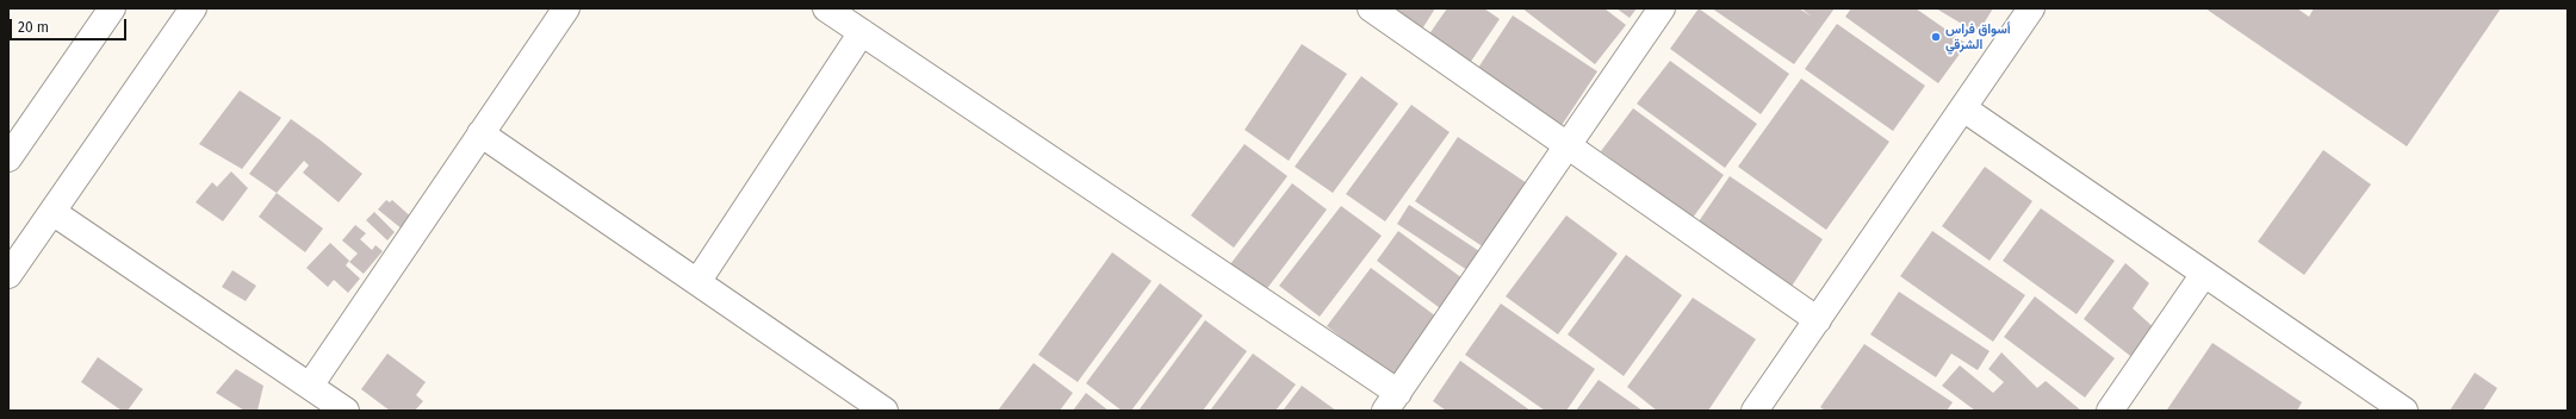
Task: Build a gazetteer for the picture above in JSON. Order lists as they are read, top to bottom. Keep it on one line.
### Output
{"places":["أسواق فراس الشرقي"],"scale_bar":"20 m"}
